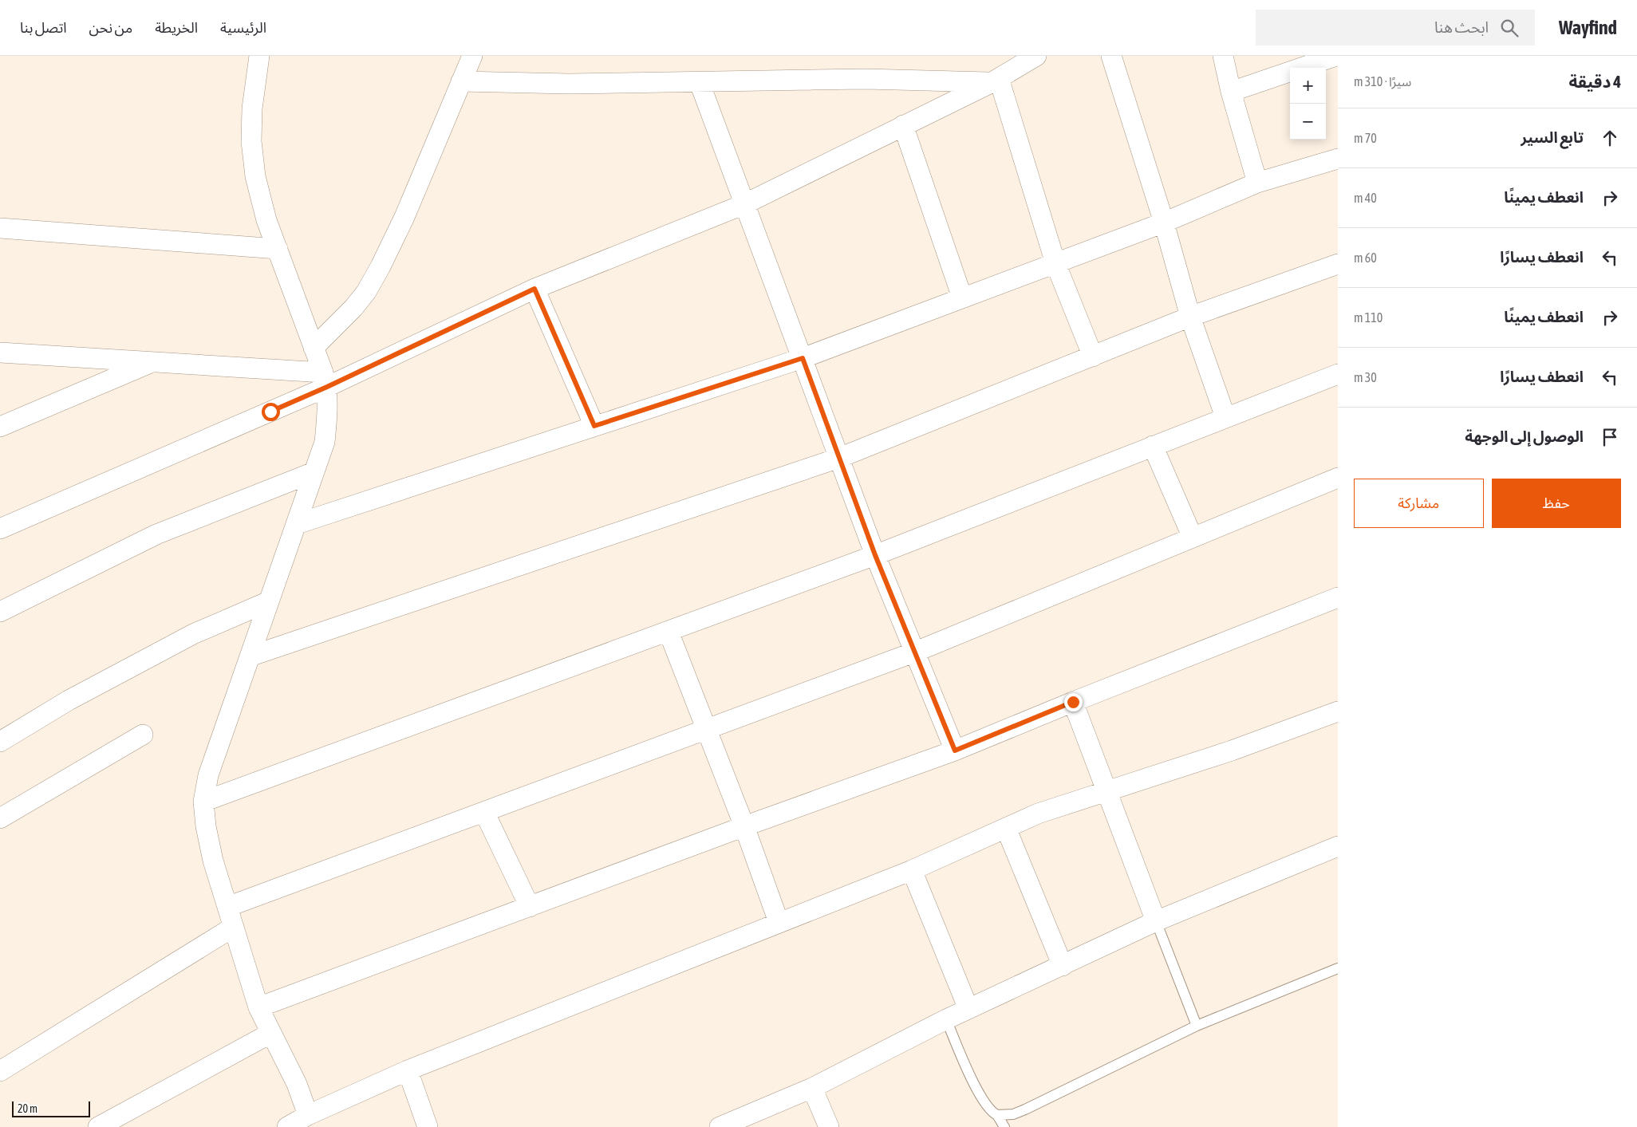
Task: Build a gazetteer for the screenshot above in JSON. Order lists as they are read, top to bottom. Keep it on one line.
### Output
{"scale_bar":"20 m","page":{"header":"Wayfind","search":"ابحث هنا","nav":["الرئيسية","الخريطة","من نحن","اتصل بنا"],"heading":["4 دقيقة","سيرًا · 310 m"],"map_buttons":["+","−"],"list":[["تابع السير","70 m"],["انعطف يمينًا","40 m"],["انعطف يسارًا","60 m"],["انعطف يمينًا","110 m"],["انعطف يسارًا","30 m"],"الوصول إلى الوجهة"],"buttons":["حفظ","مشاركة"],"scale":"20 m"}}
